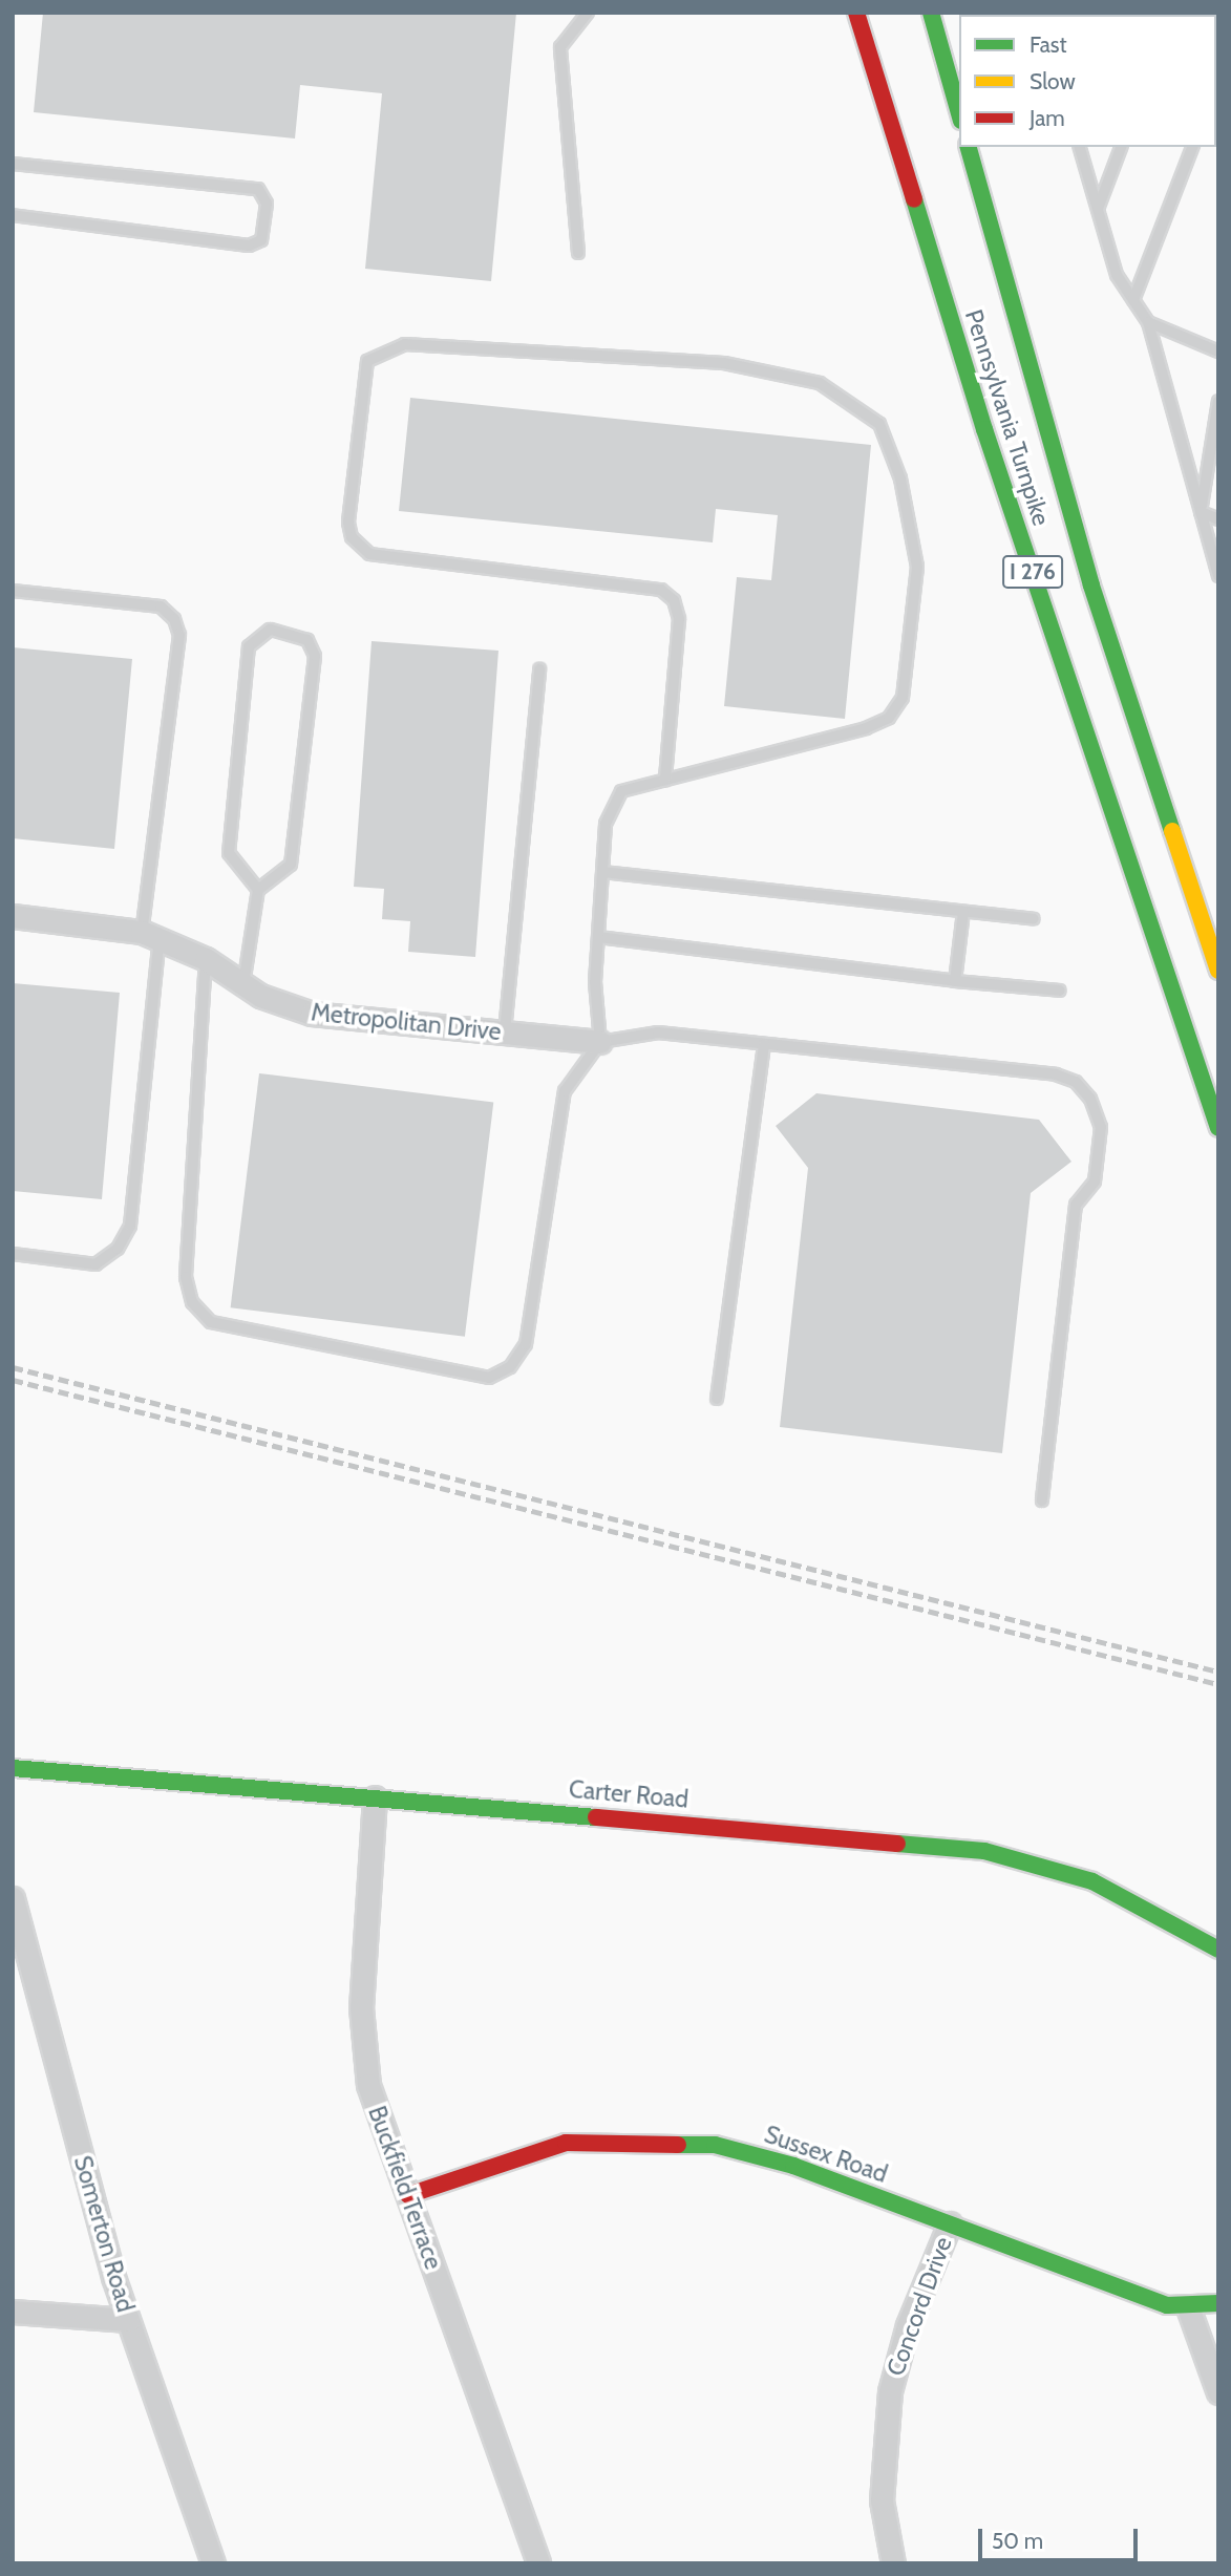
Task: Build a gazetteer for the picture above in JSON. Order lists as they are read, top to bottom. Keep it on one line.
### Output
{"streets":{"main road":["Pennsylvania Turnpike","I 276","Carter Road","Sussex Road"],"street":["Metropolitan Drive","Buckfield Terrace","Somerton Road","Concord Drive"]},"crossings":[["Carter Road","Buckfield Terrace"],["Sussex Road","Buckfield Terrace"],["Sussex Road","Concord Drive"]],"legend":["Fast","Slow","Jam"],"scale_bar":"50 m"}
